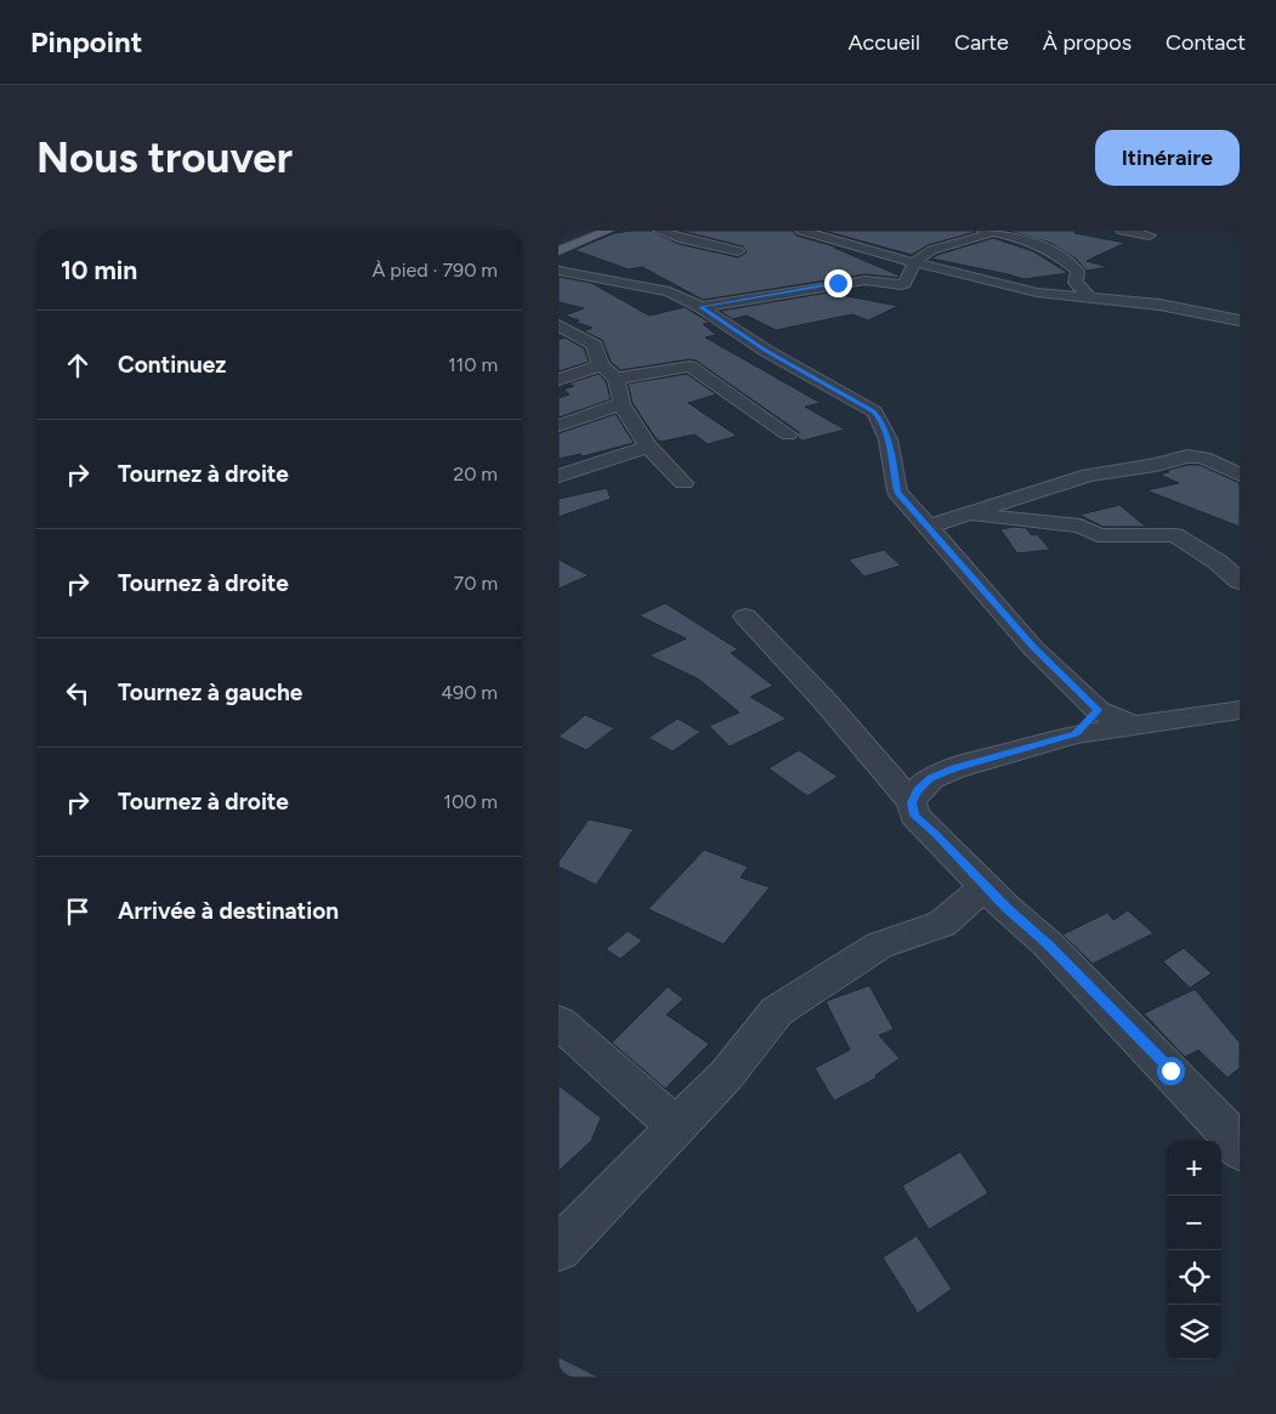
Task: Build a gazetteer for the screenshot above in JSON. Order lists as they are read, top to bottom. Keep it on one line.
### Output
{"page":{"header":"Pinpoint","nav":["Accueil","Carte","À propos","Contact"],"buttons":"Itinéraire","title":"Nous trouver","heading":["10 min","À pied · 790 m"],"list":[["Continuez","110 m"],["Tournez à droite","20 m"],["Tournez à droite","70 m"],["Tournez à gauche","490 m"],["Tournez à droite","100 m"],"Arrivée à destination"],"map_buttons":["+","−"]}}
